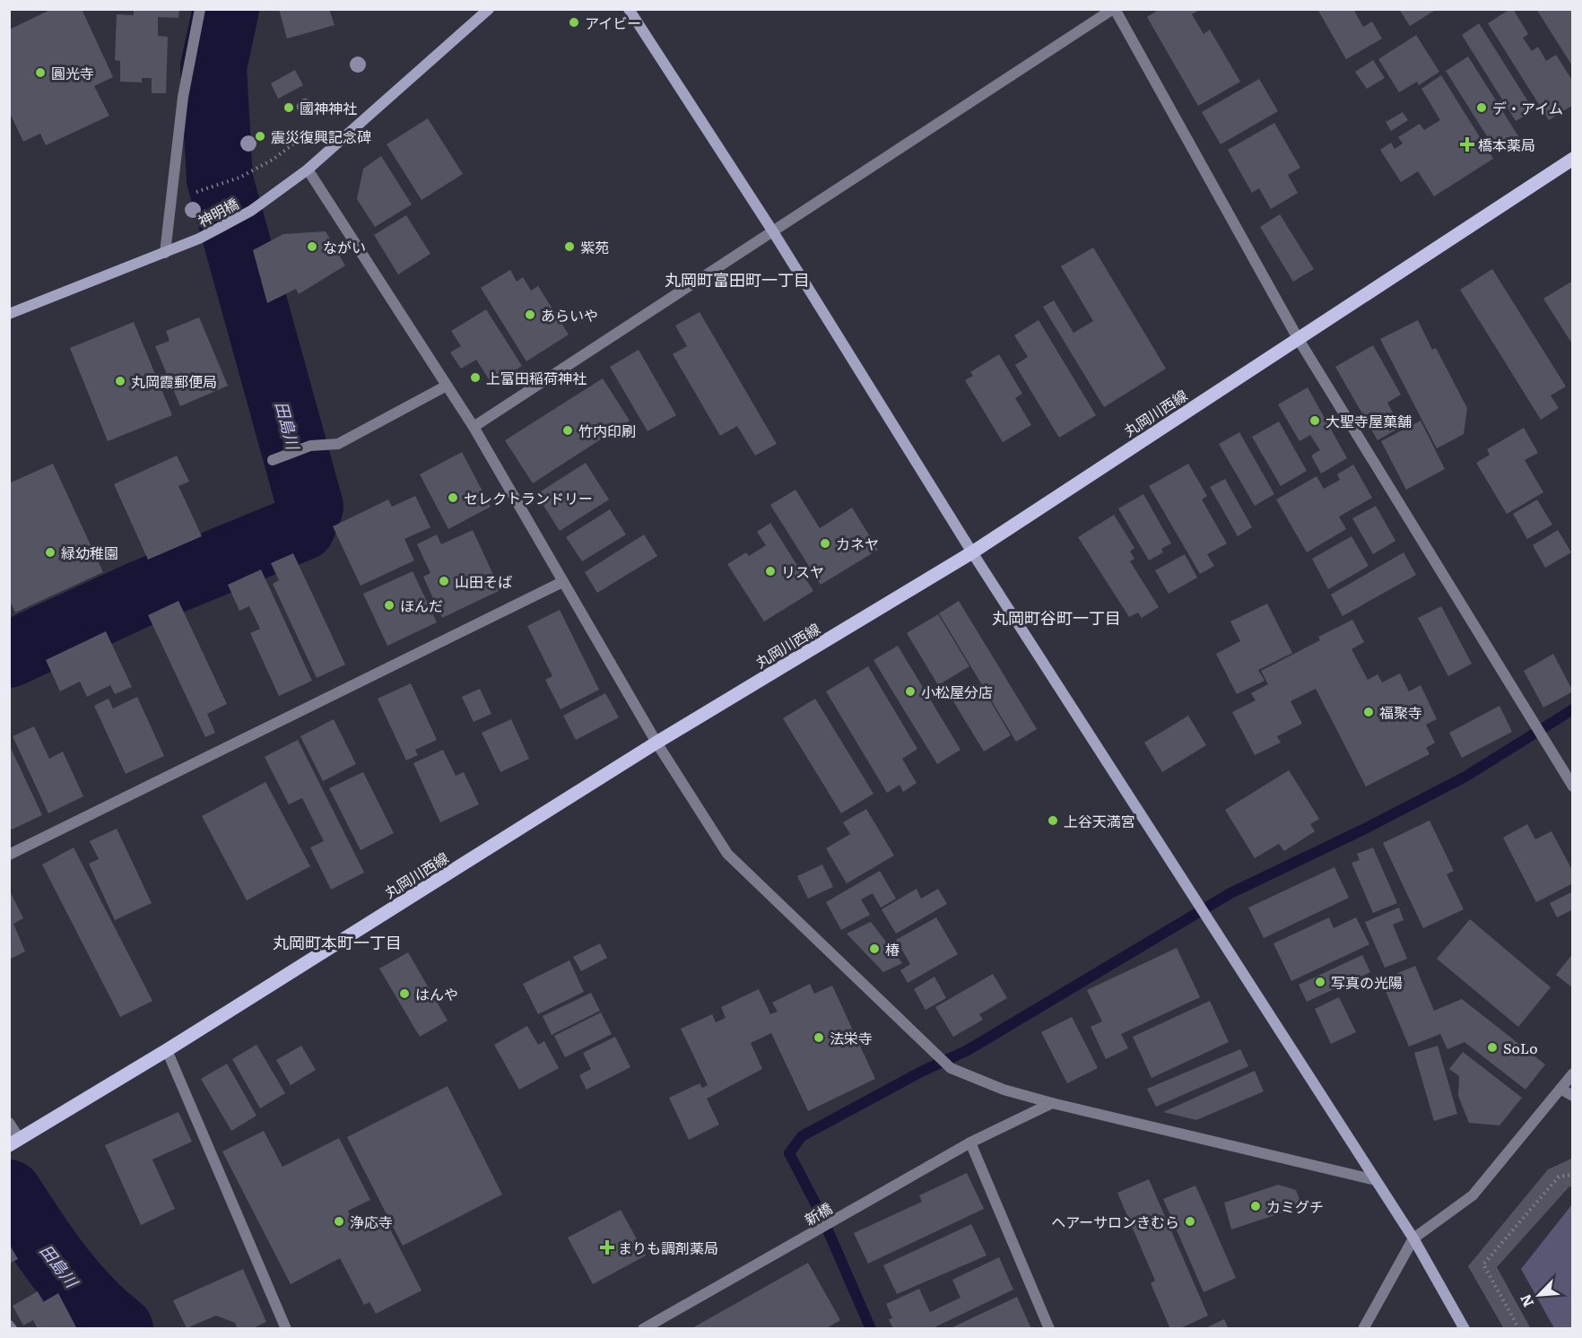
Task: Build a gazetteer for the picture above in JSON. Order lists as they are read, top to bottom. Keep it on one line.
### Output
{"streets":{"main road":["丸岡川西線"],"street":["神明橋","新橋"]},"districts":["丸岡町富田町一丁目","丸岡町谷町一丁目","丸岡町本町一丁目"],"water":["田島川"],"places":{"other":["アイビー","圓光寺","國神神社","デ・アイム","震災復興記念碑","ながい","紫苑","あらいや","上富田稲荷神社","丸岡霞郵便局","大聖寺屋菓舗","竹内印刷","セレクトランドリー","カネヤ","緑幼稚園","リスヤ","山田そば","ほんだ","小松屋分店","福聚寺","上谷天満宮","椿","写真の光陽","はんや","法栄寺","SoLo","カミグチ","浄応寺","ヘアーサロンきむら"],"health":["橋本薬局","まりも調剤薬局"]},"north":"bottom left"}
